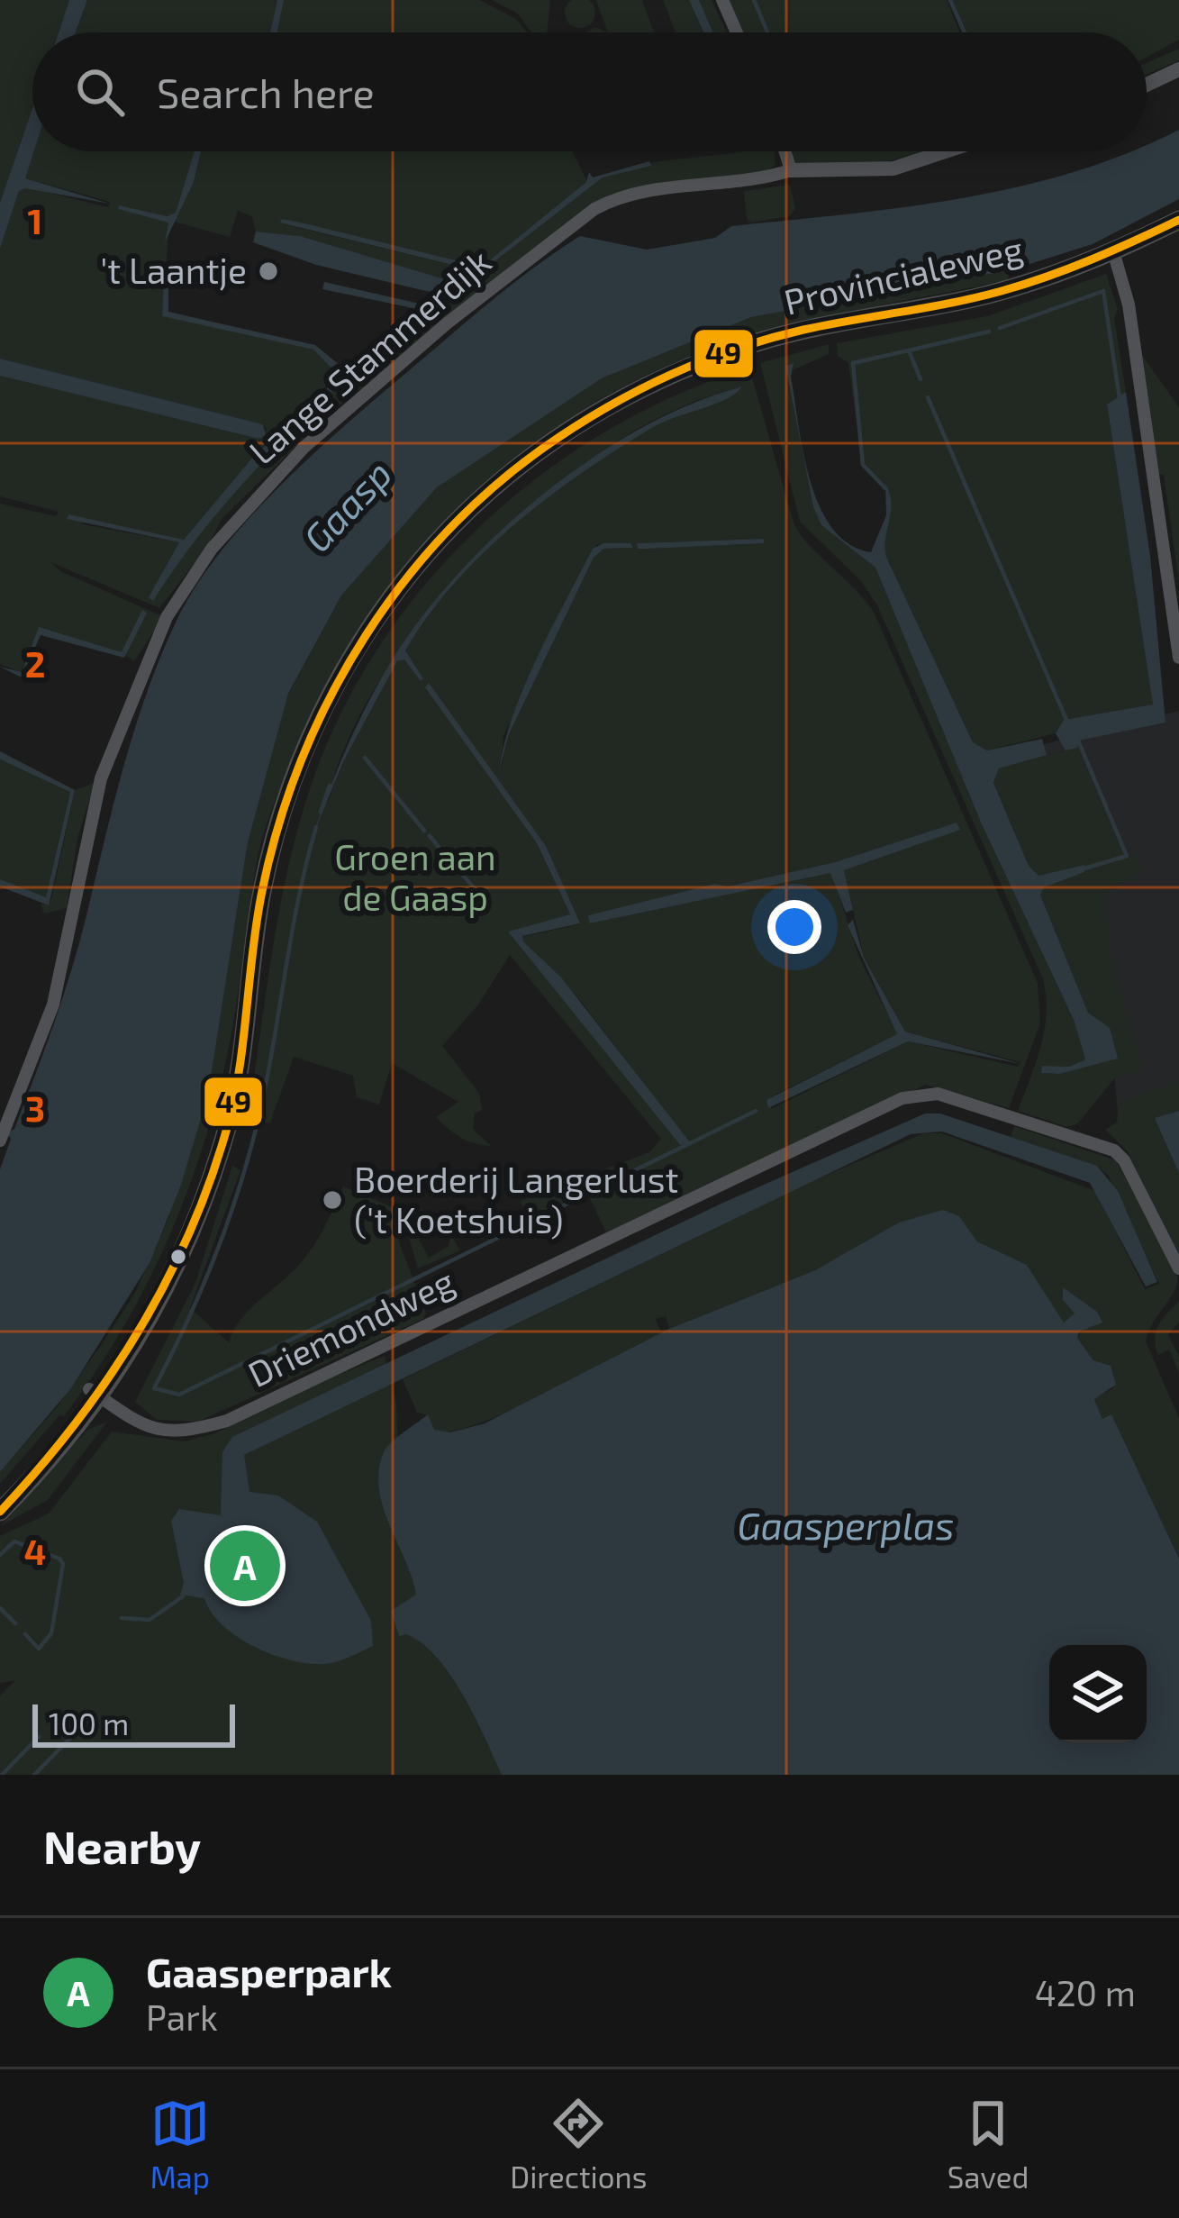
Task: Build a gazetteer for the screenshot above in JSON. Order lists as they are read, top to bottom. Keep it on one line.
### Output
{"streets":{"main road":["Provincialeweg"],"street":["Lange Stammerdijk","Driemondweg"]},"crossings":[["Provincialeweg","Driemondweg"]],"water":["Gaasp","Gaasperplas"],"parks":["Groen aan de Gaasp"],"places":["'t Laantje","Boerderij Langerlust ('t Koetshuis)"],"lines":["transit line 49"],"scale_bar":"100 m","page":{"search":"Search here","pins":"A","scale":"100 m","heading":"Nearby","list":[{"mark":"A","name":"Gaasperpark","note":"Park","value":"420 m"}],"nav":["Map","Directions","Saved"]},"grid":{"rows":["1","2","3","4"]}}
